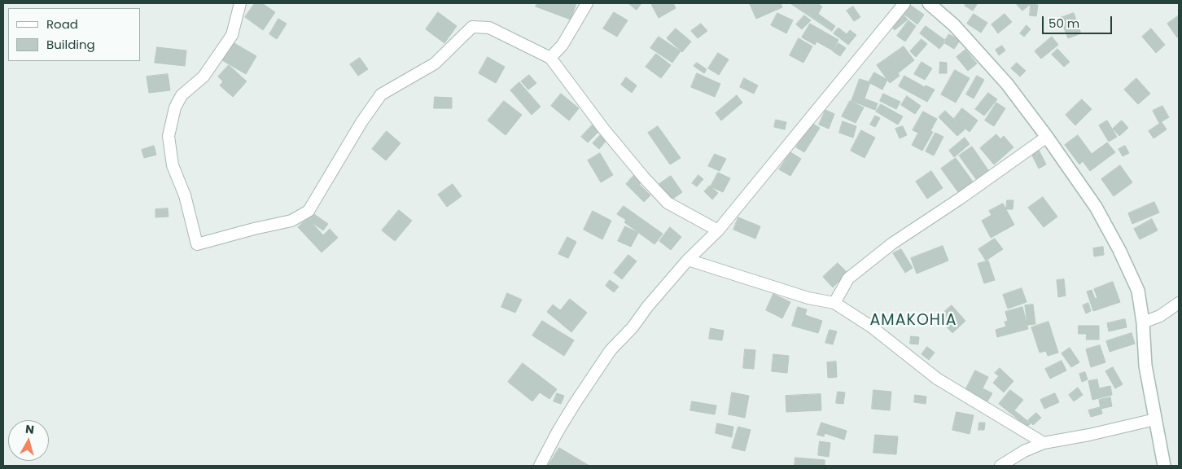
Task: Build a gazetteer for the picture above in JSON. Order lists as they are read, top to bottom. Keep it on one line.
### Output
{"districts":["AMAKOHIA"],"legend":["Road","Building"],"scale_bar":"50 m","north":"top"}
